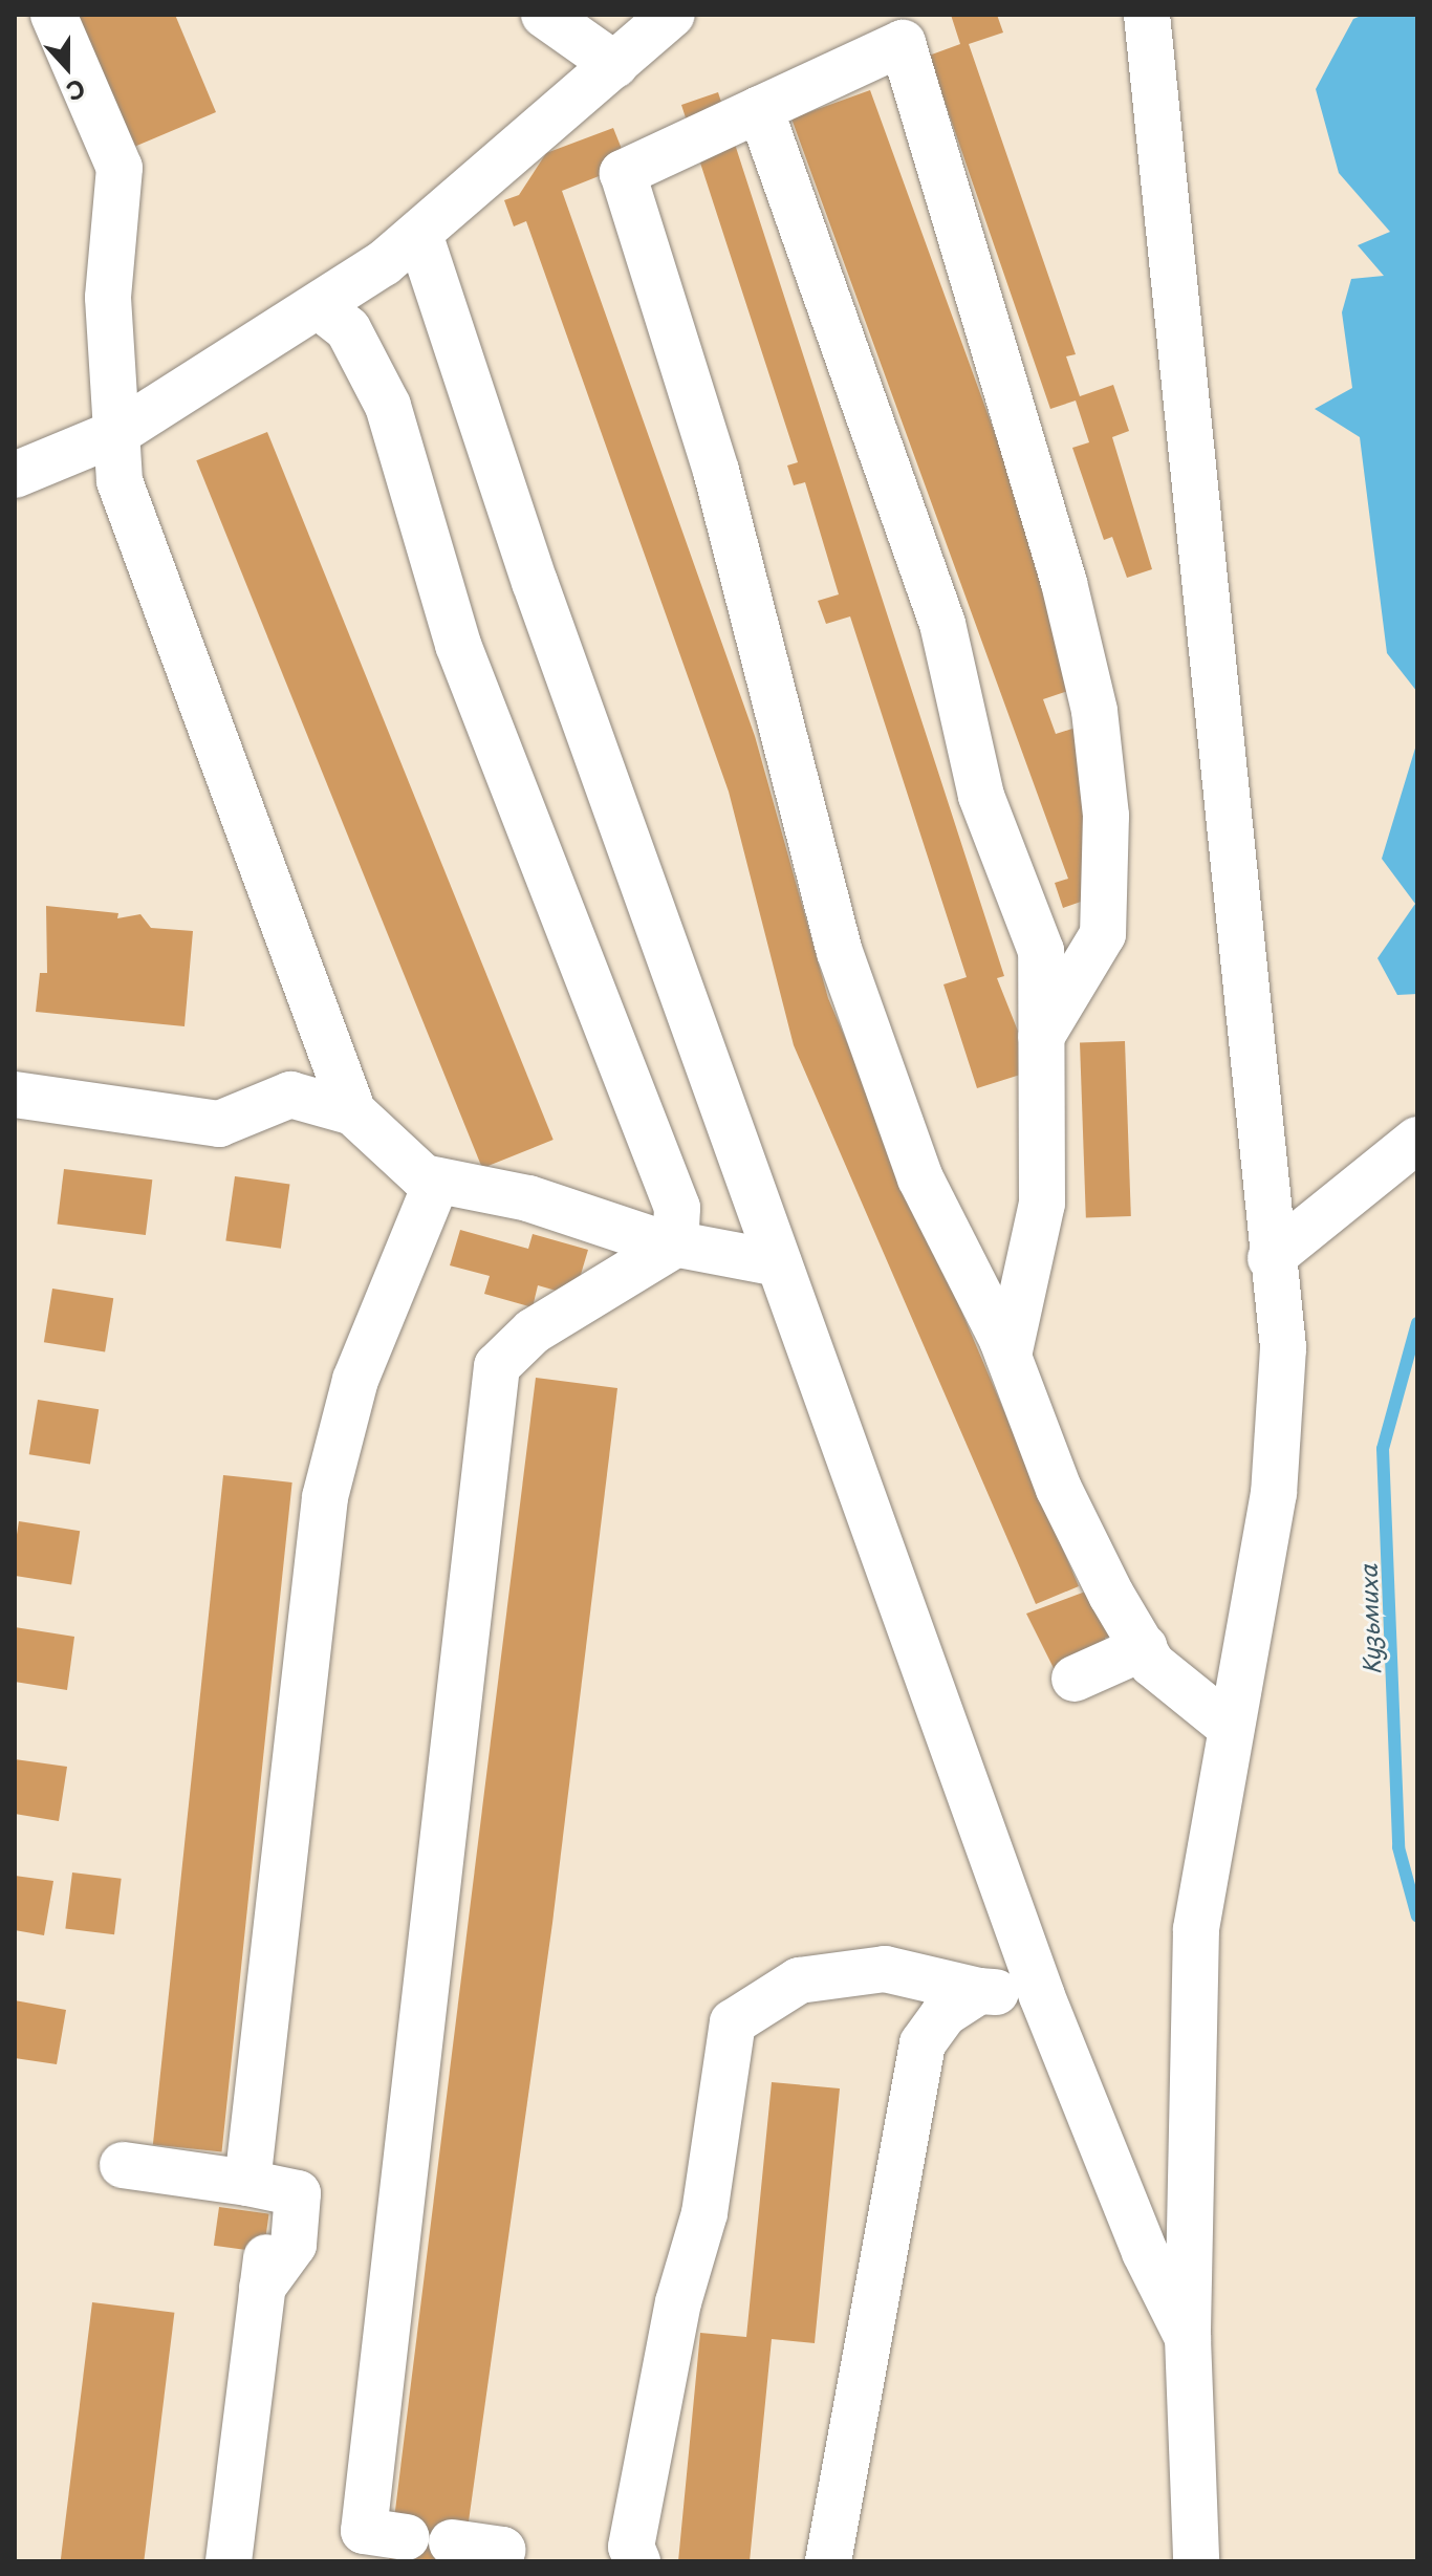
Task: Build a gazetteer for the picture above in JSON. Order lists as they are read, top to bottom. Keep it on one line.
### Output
{"water":["Кузьмиха"],"north":"bottom"}
